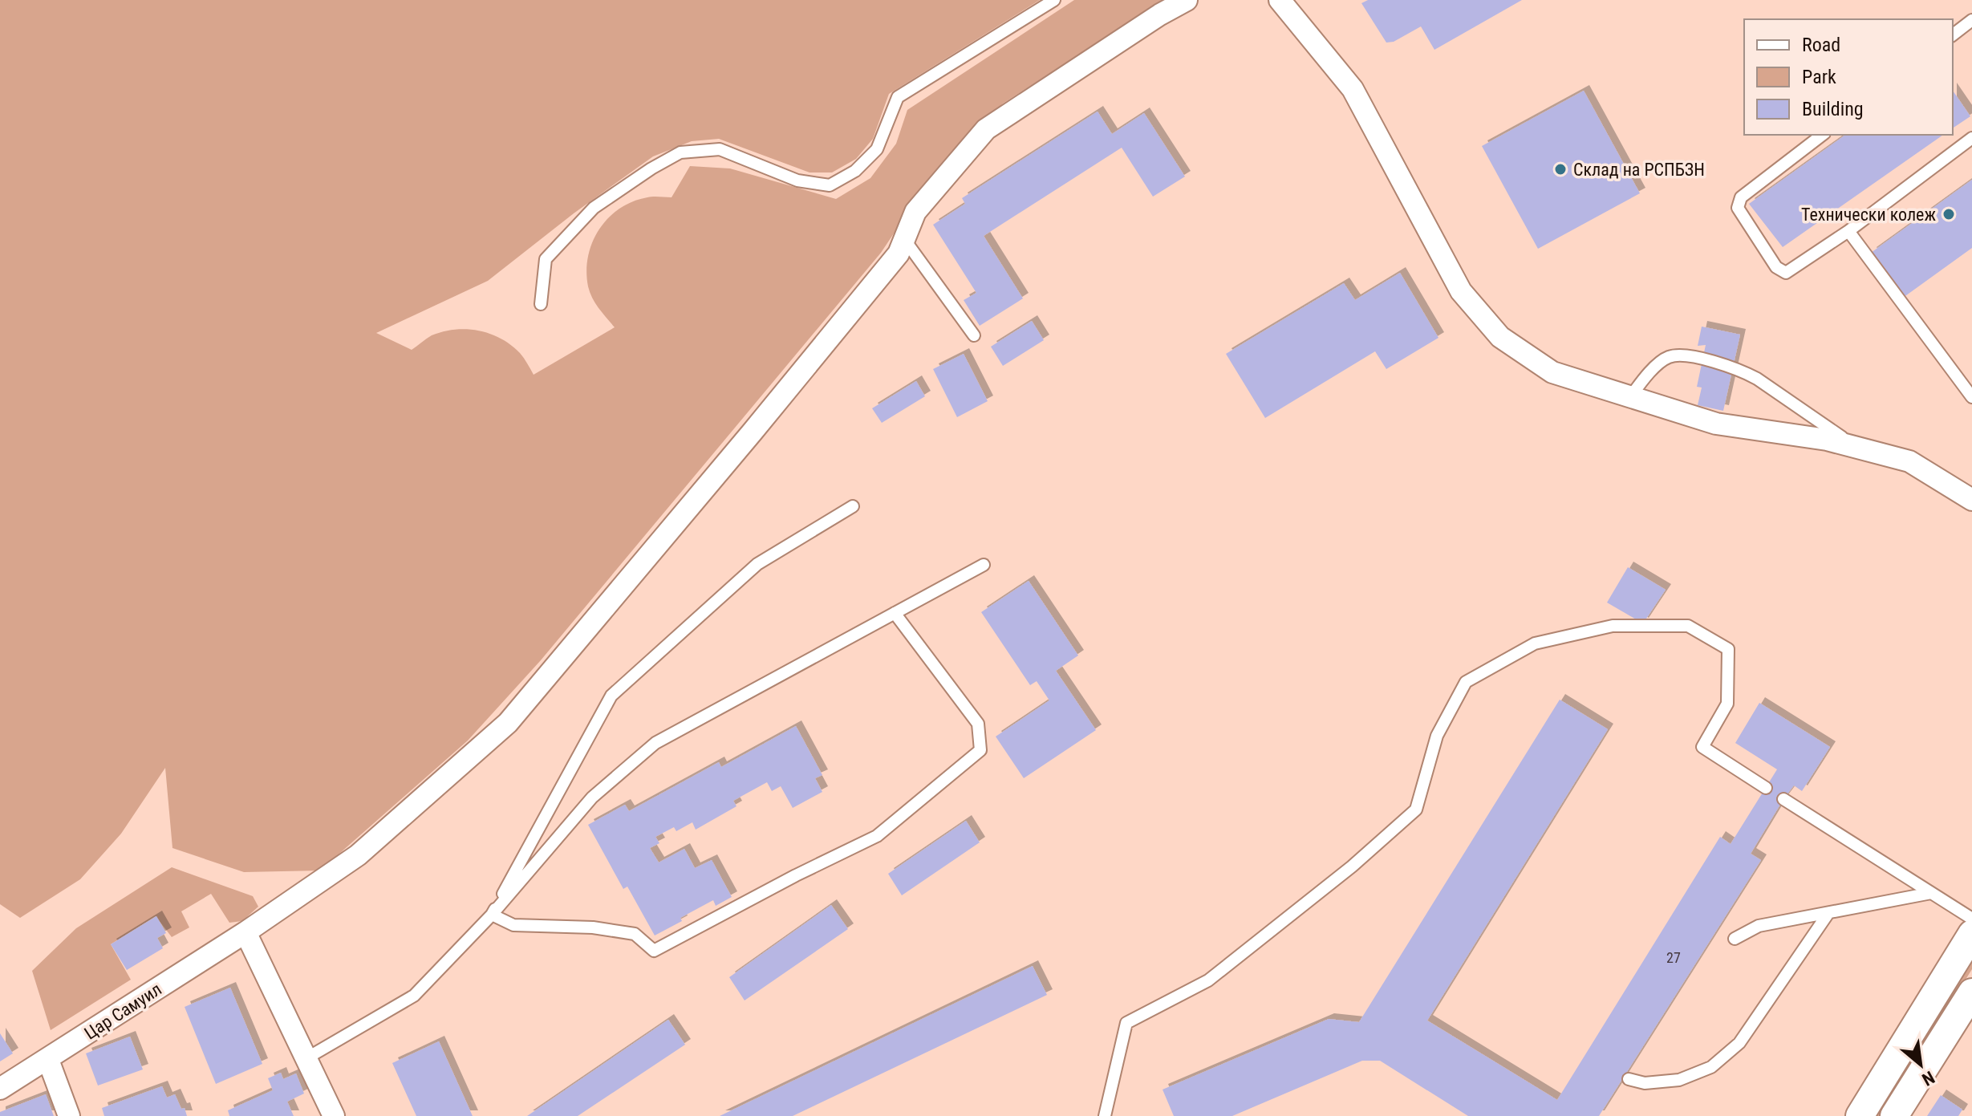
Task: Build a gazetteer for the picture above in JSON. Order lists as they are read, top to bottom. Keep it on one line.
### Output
{"streets":{"street":["Цар Самуил"]},"places":["Склад на РСПБЗН","Технически колеж"],"house_numbers":["27"],"legend":["Road","Park","Building"],"north":"bottom right"}
